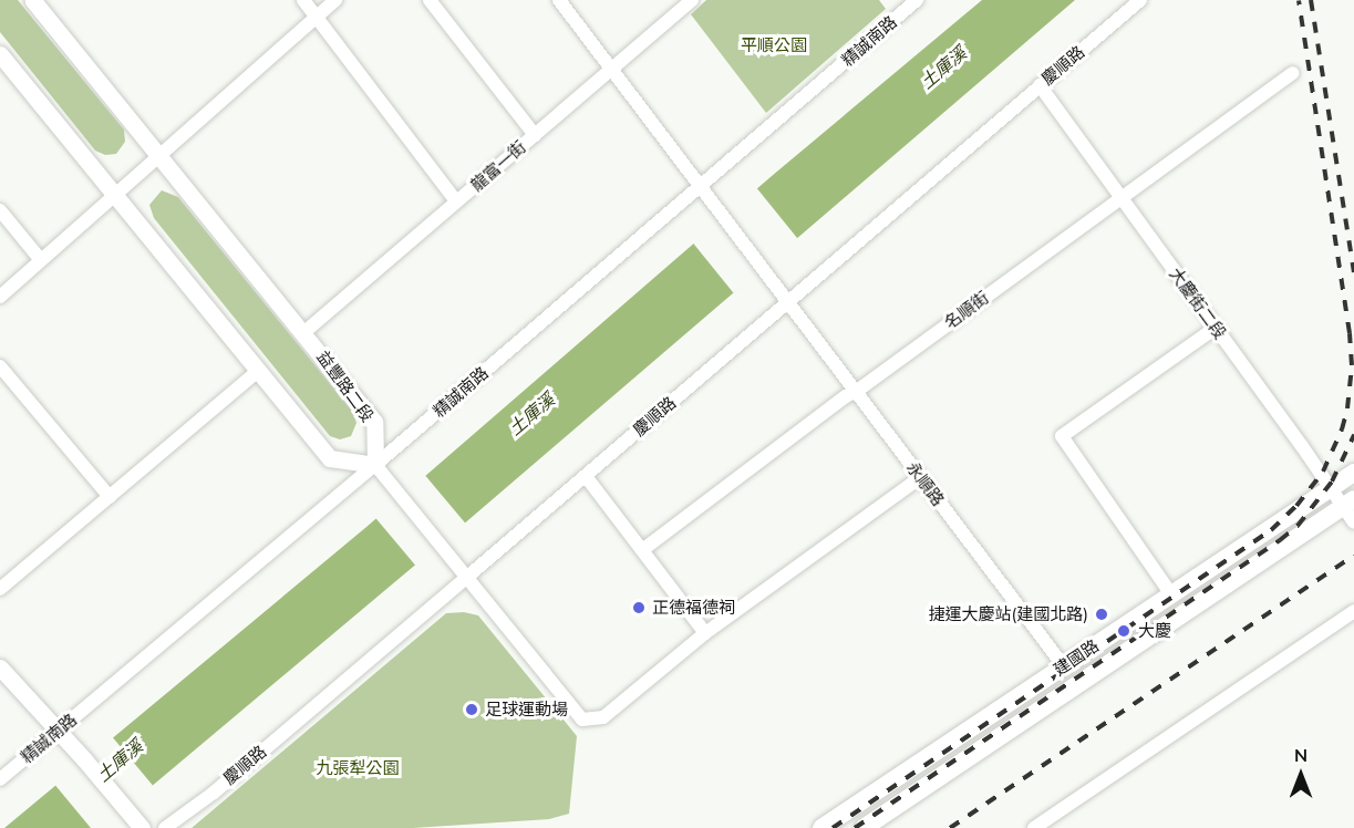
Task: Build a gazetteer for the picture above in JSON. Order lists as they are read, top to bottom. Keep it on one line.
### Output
{"streets":{"main road":["建國路"],"street":["精誠南路","慶順路","龍富一街","大慶街二段","名順街","益豐路二段","永順路"]},"crossings":[["精誠南路","益豐路二段"],["精誠南路","永順路"],["慶順路","大慶街二段"],["慶順路","永順路"],["龍富一街","益豐路二段"],["大慶街二段","名順街"],["大慶街二段","建國路"],["名順街","永順路"],["永順路","建國路"]],"water":["土庫溪"],"parks":["平順公園","九張犁公園"],"places":["正德福德祠","捷運大慶站(建國北路)","大慶","足球運動場"],"north":"top"}
